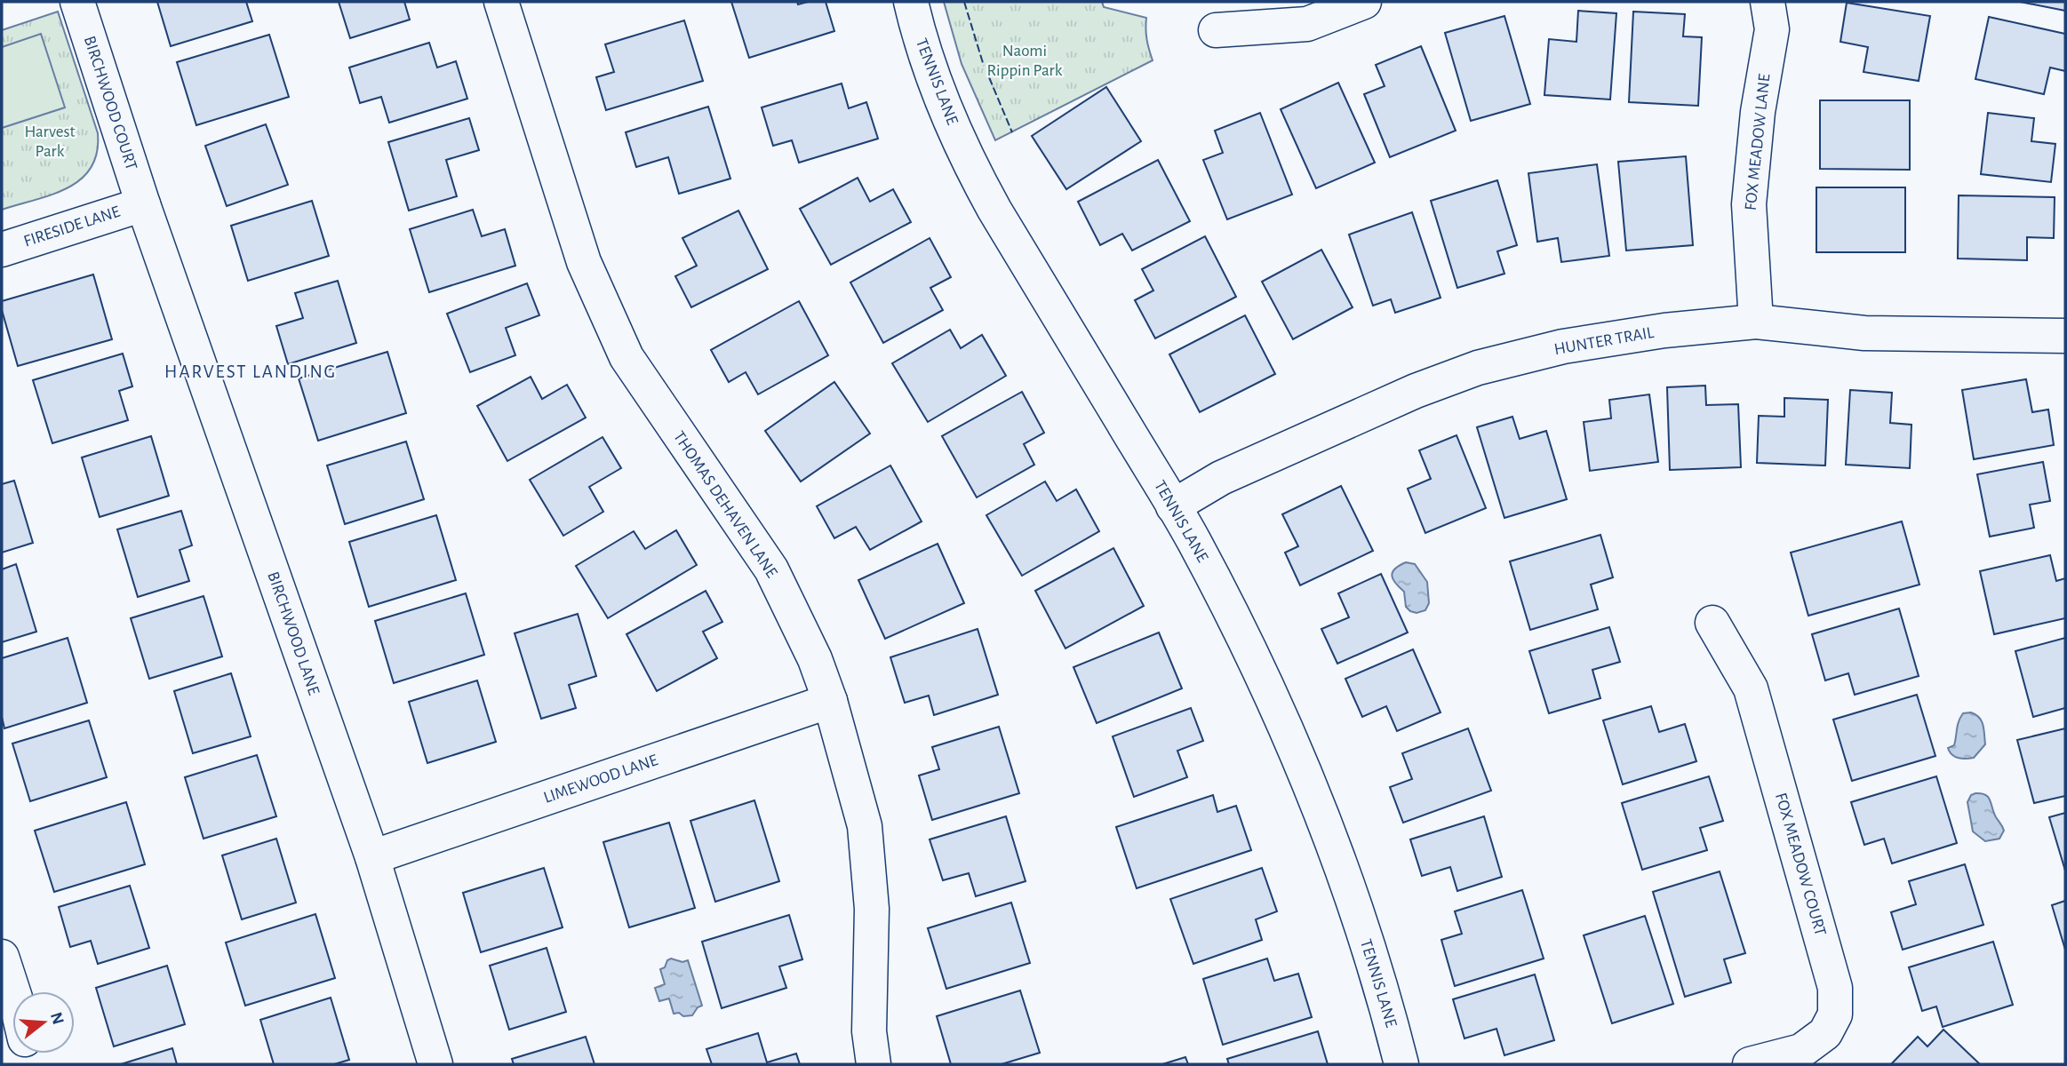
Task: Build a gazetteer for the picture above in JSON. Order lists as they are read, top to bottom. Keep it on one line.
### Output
{"streets":{"street":["TENNIS LANE","BIRCHWOOD COURT","FOX MEADOW LANE","FIRESIDE LANE","HUNTER TRAIL","THOMAS DEHAVEN LANE","BIRCHWOOD LANE","LIMEWOOD LANE","FOX MEADOW COURT"]},"crossings":[["TENNIS LANE","HUNTER TRAIL"],["BIRCHWOOD COURT","FIRESIDE LANE"],["BIRCHWOOD COURT","BIRCHWOOD LANE"],["FOX MEADOW LANE","HUNTER TRAIL"],["FIRESIDE LANE","BIRCHWOOD LANE"],["THOMAS DEHAVEN LANE","LIMEWOOD LANE"],["BIRCHWOOD LANE","LIMEWOOD LANE"]],"districts":["HARVEST LANDING"],"parks":["Naomi Rippin Park","Harvest Park"],"north":"right"}
